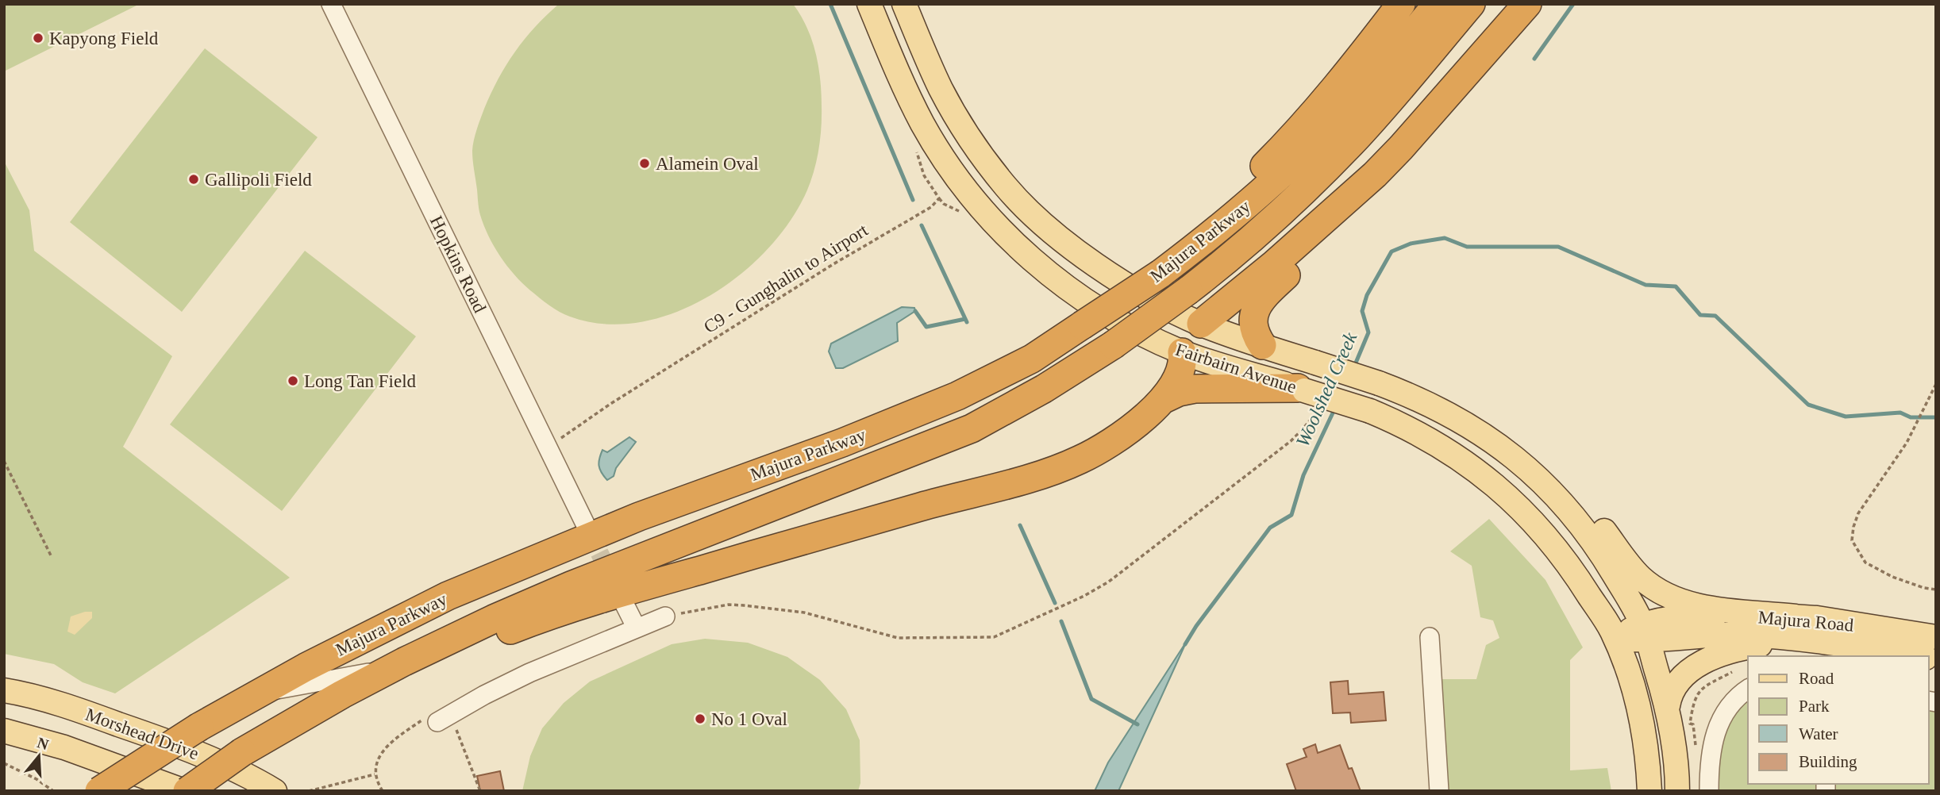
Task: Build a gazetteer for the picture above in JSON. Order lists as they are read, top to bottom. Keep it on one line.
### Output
{"streets":{"highway":["Majura Parkway"],"main road":["Fairbairn Avenue","Majura Road","Morshead Drive"],"street":["Hopkins Road"],"path":["C9 - Gunghalin to Airport"]},"crossings":[["Hopkins Road","C9 - Gunghalin to Airport"],["Fairbairn Avenue","Majura Road"]],"water":["Woolshed Creek"],"places":["Kapyong Field","Alamein Oval","Gallipoli Field","Long Tan Field","No 1 Oval"],"legend":["Road","Park","Water","Building"],"north":"top"}
